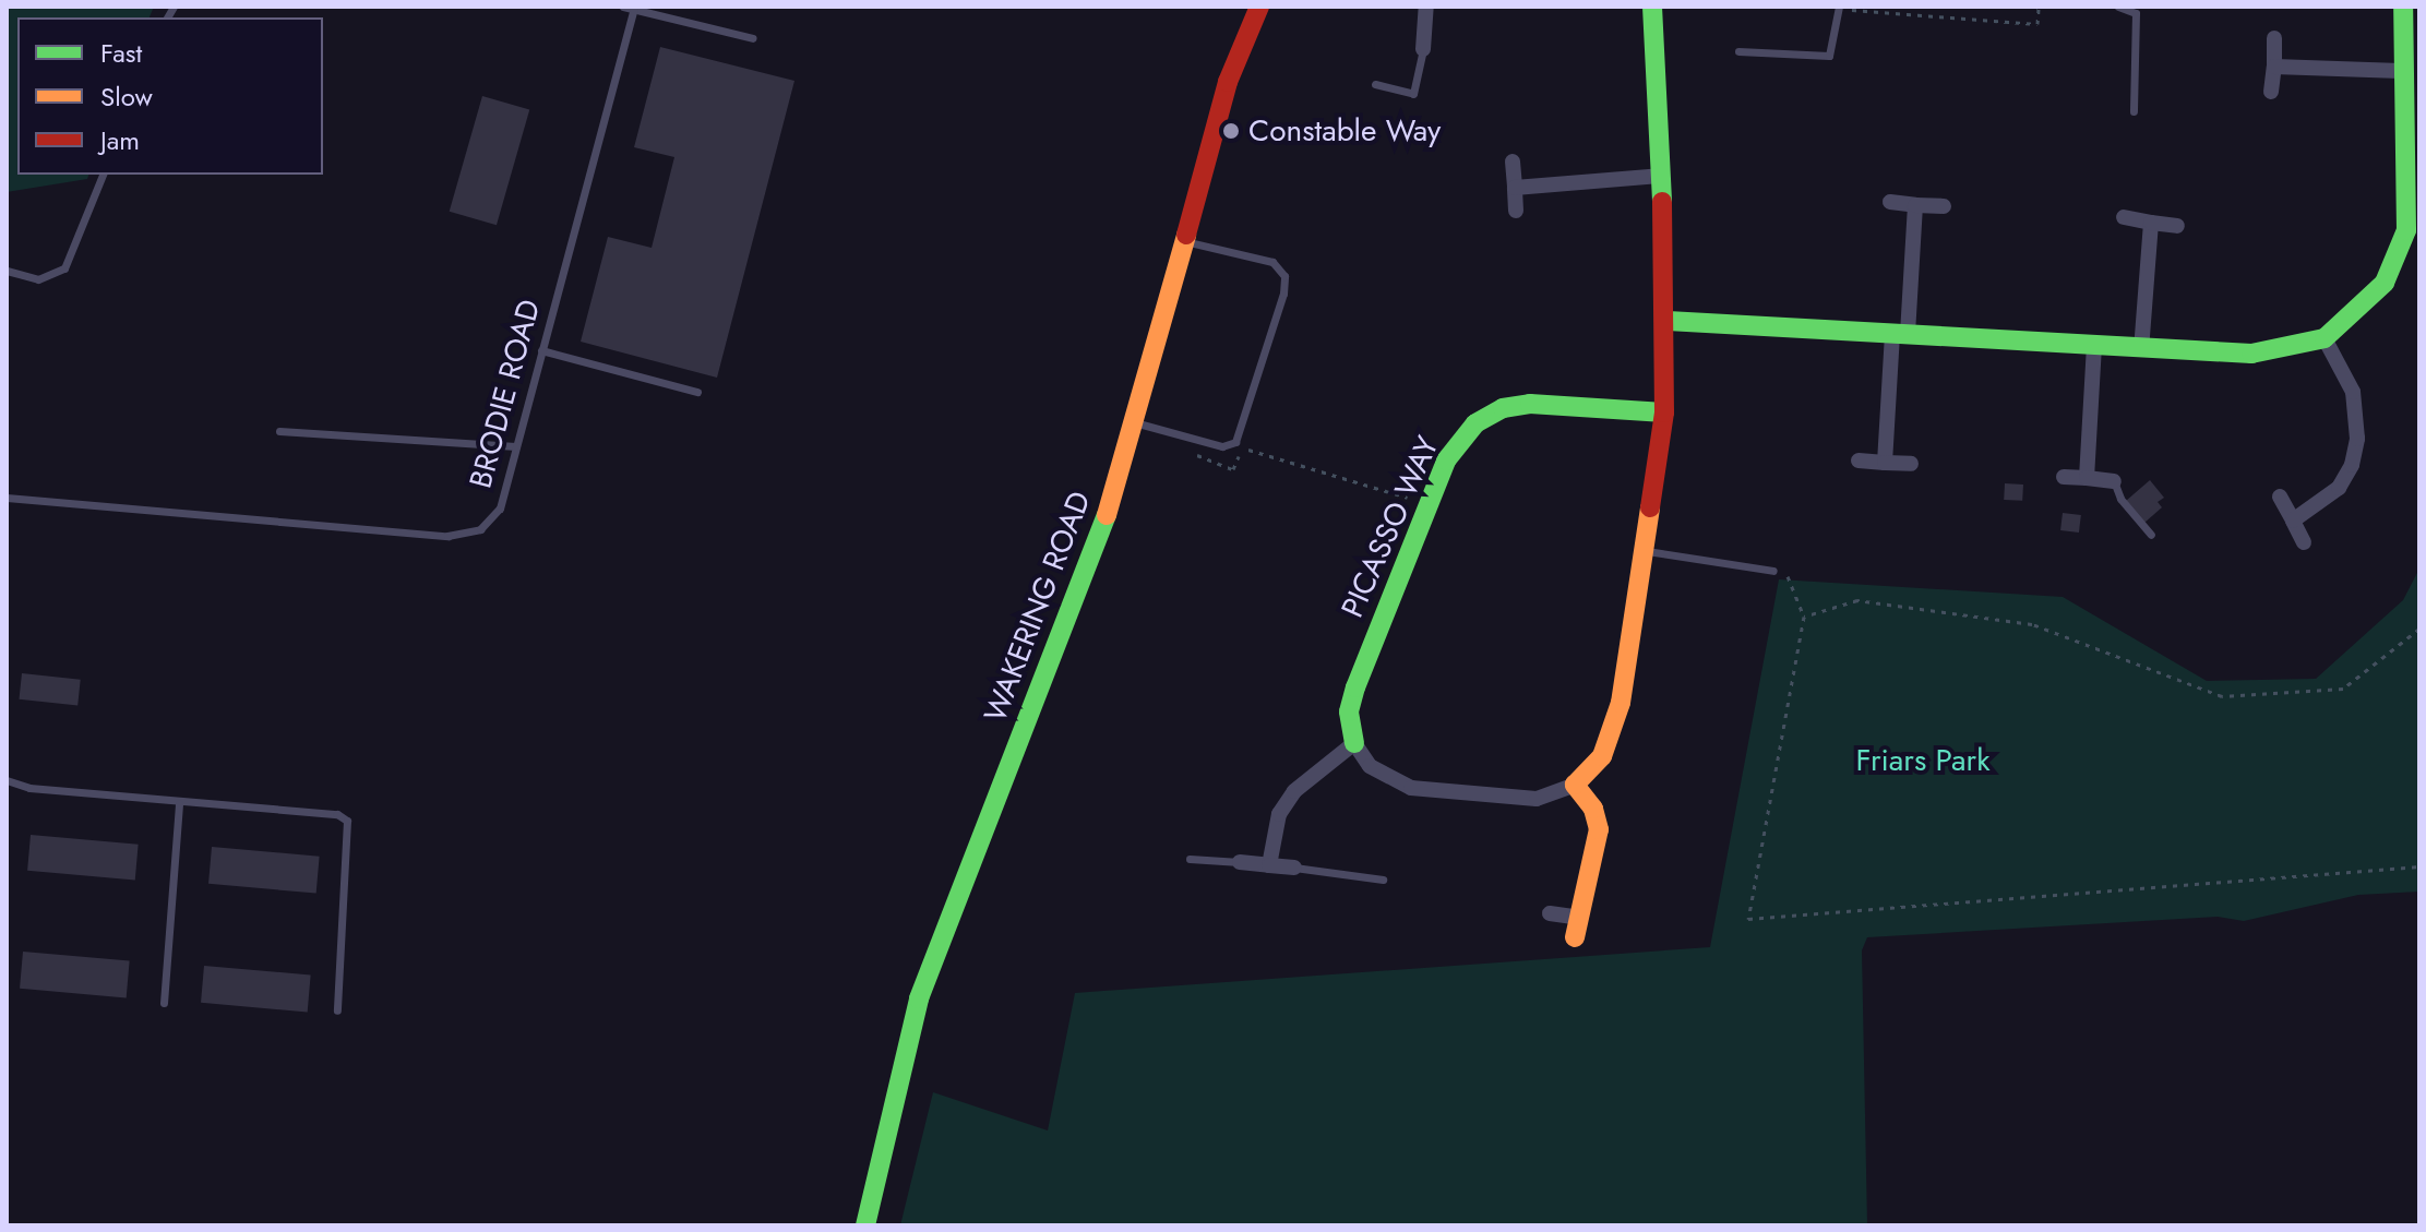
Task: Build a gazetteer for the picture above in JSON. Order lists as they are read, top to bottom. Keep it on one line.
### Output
{"streets":{"street":["PICASSO WAY","WAKERING ROAD"],"lane":["BRODIE ROAD"]},"parks":["Friars Park"],"places":["Constable Way"],"legend":["Fast","Slow","Jam"]}
